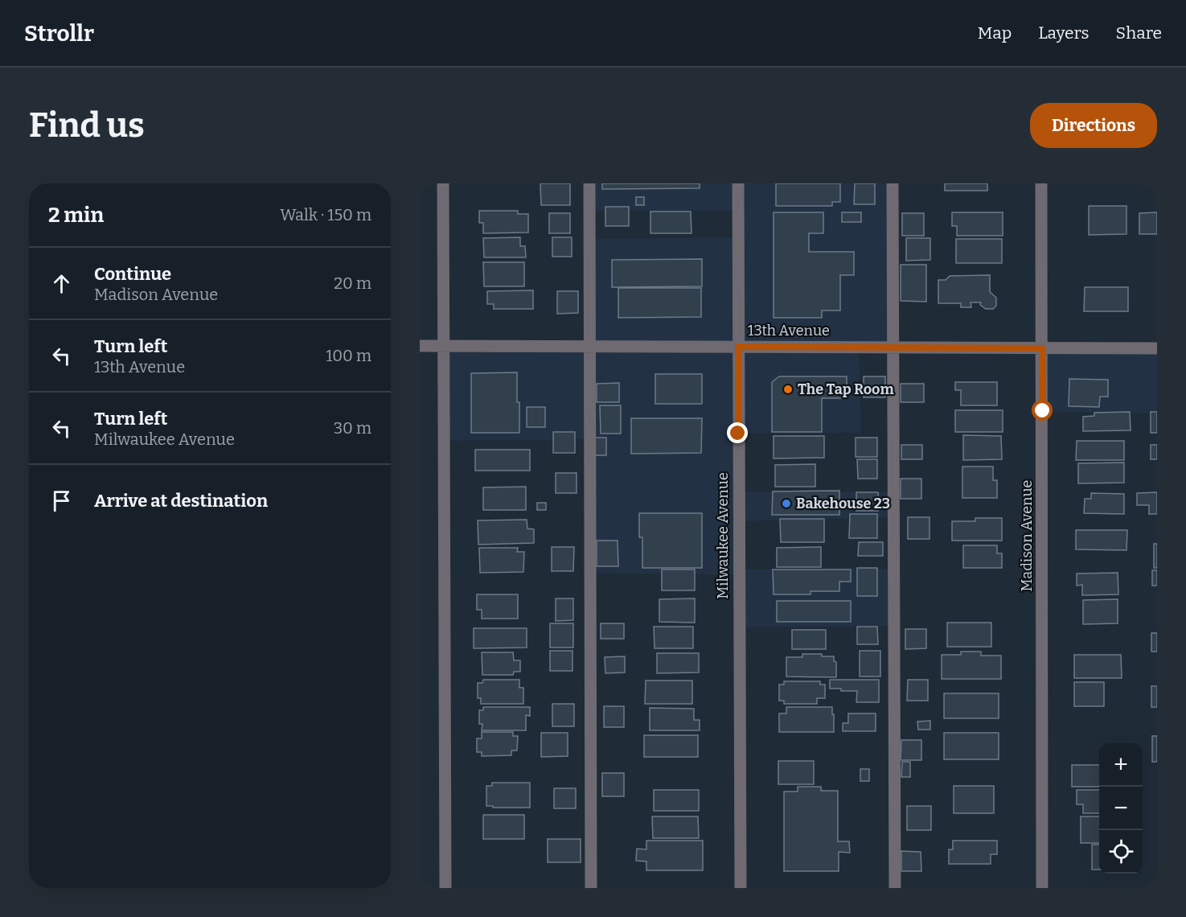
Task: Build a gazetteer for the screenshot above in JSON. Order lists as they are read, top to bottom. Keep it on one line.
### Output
{"streets":{"street":["13th Avenue","Milwaukee Avenue","Madison Avenue"]},"crossings":[["13th Avenue","Milwaukee Avenue"],["13th Avenue","Madison Avenue"]],"places":["The Tap Room","Bakehouse 23"],"page":{"header":"Strollr","nav":["Map","Layers","Share"],"buttons":"Directions","title":"Find us","heading":["2 min","Walk · 150 m"],"list":[["Continue","Madison Avenue","20 m"],["Turn left","13th Avenue","100 m"],["Turn left","Milwaukee Avenue","30 m"],"Arrive at destination"],"map_buttons":["+","−"]}}
